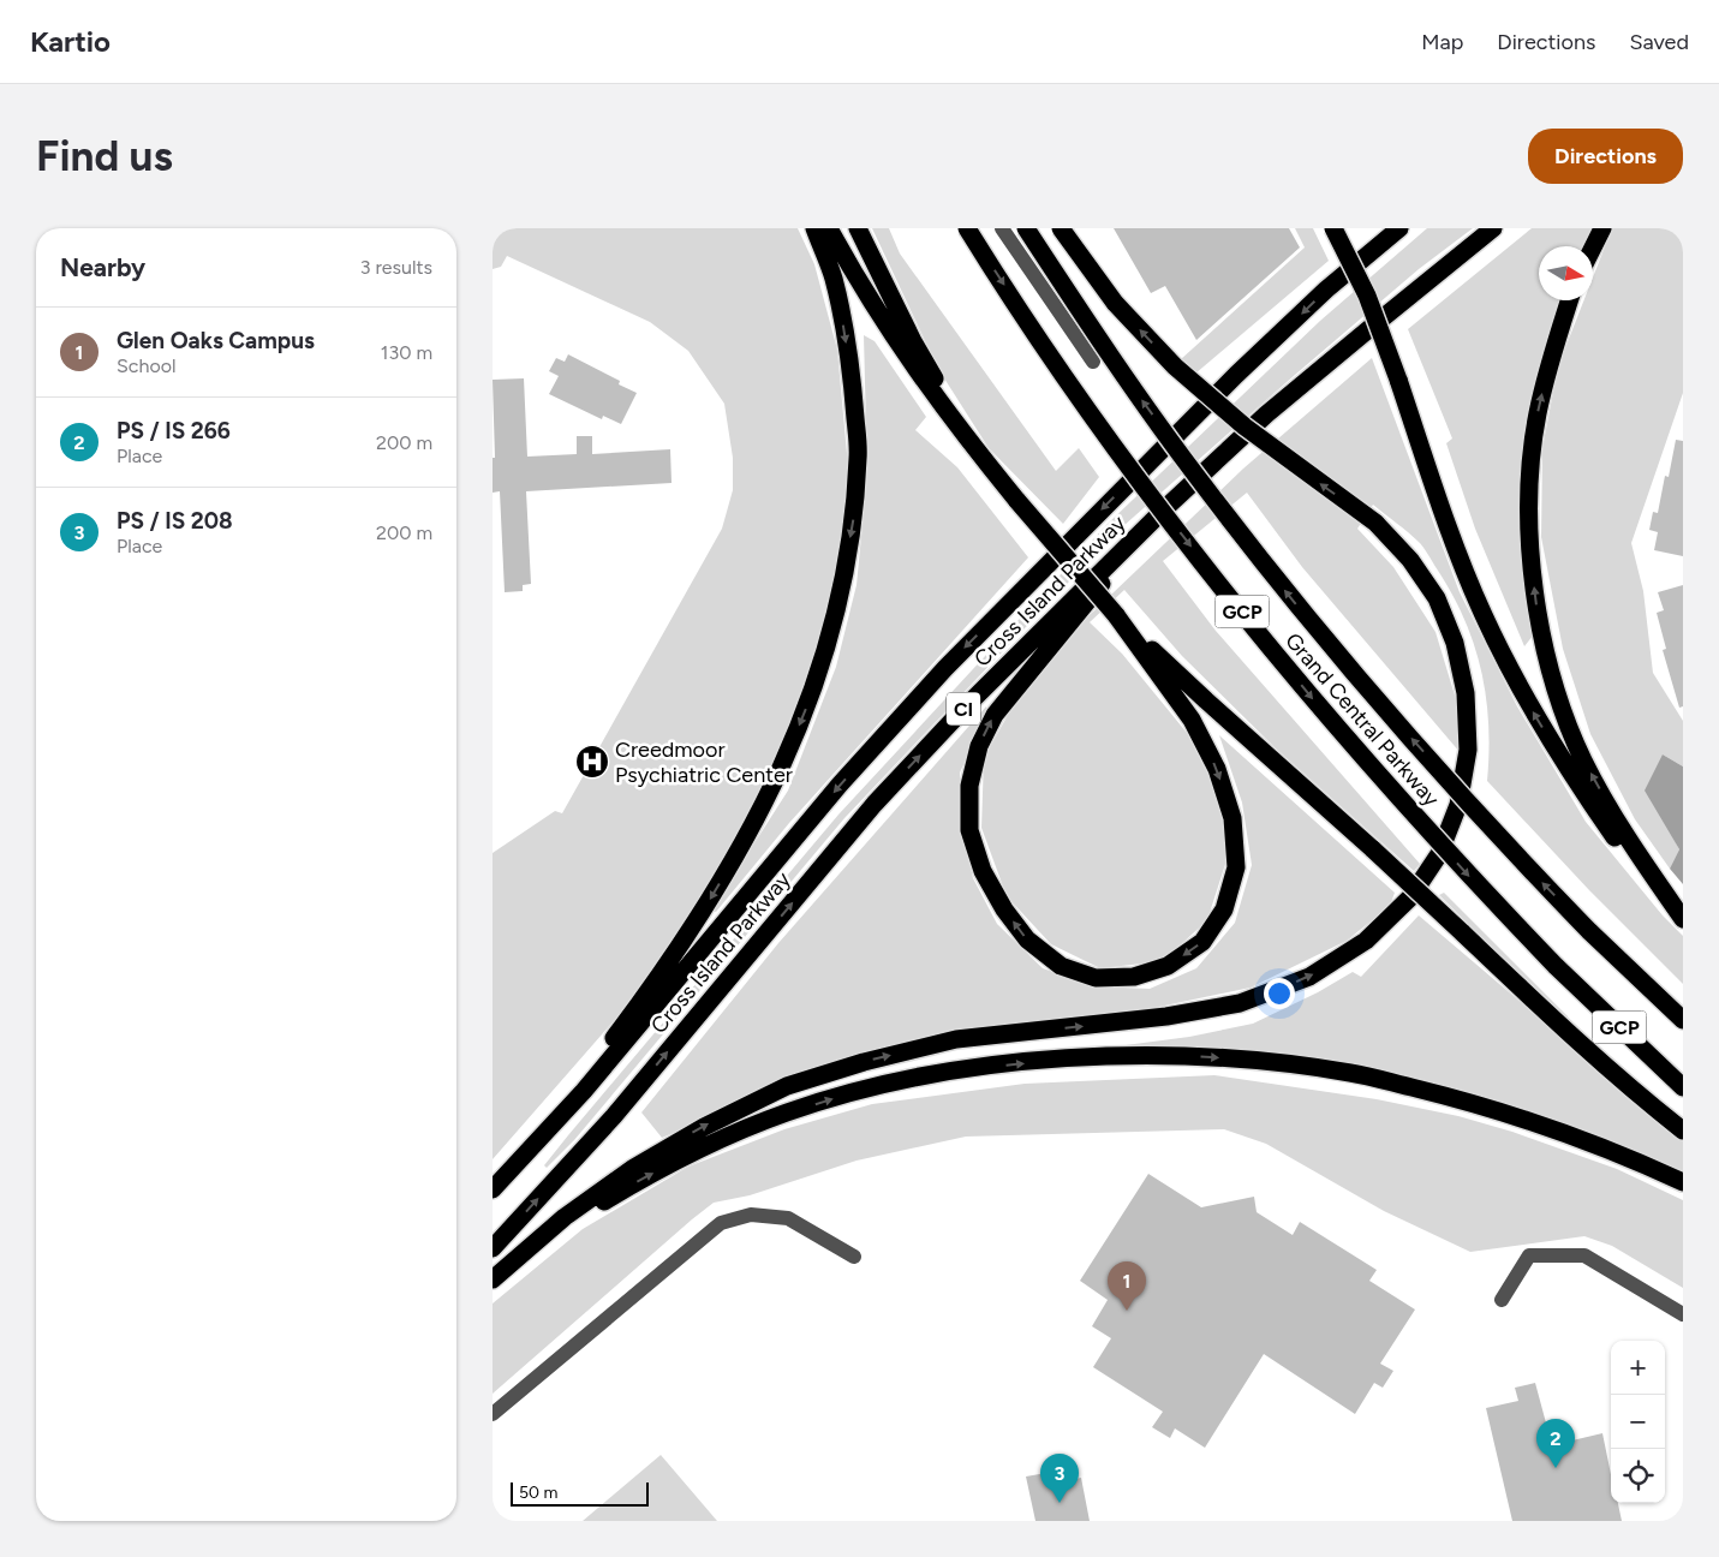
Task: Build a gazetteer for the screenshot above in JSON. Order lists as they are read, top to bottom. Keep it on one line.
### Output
{"streets":{"highway":["Cross Island Parkway","GCP","CI","Grand Central Parkway"]},"places":{"hospital":["Creedmoor Psychiatric Center"]},"scale_bar":"50 m","north":"right","page":{"header":"Kartio","nav":["Map","Directions","Saved"],"buttons":"Directions","title":"Find us","heading":["Nearby","3 results"],"list":[{"mark":"1","name":"Glen Oaks Campus","note":"School","value":"130 m"},{"mark":"2","name":"PS / IS 266","note":"Place","value":"200 m"},{"mark":"3","name":"PS / IS 208","note":"Place","value":"200 m"}],"pins":["1","2","3"],"map_buttons":["+","−"],"scale":"50 m"}}
